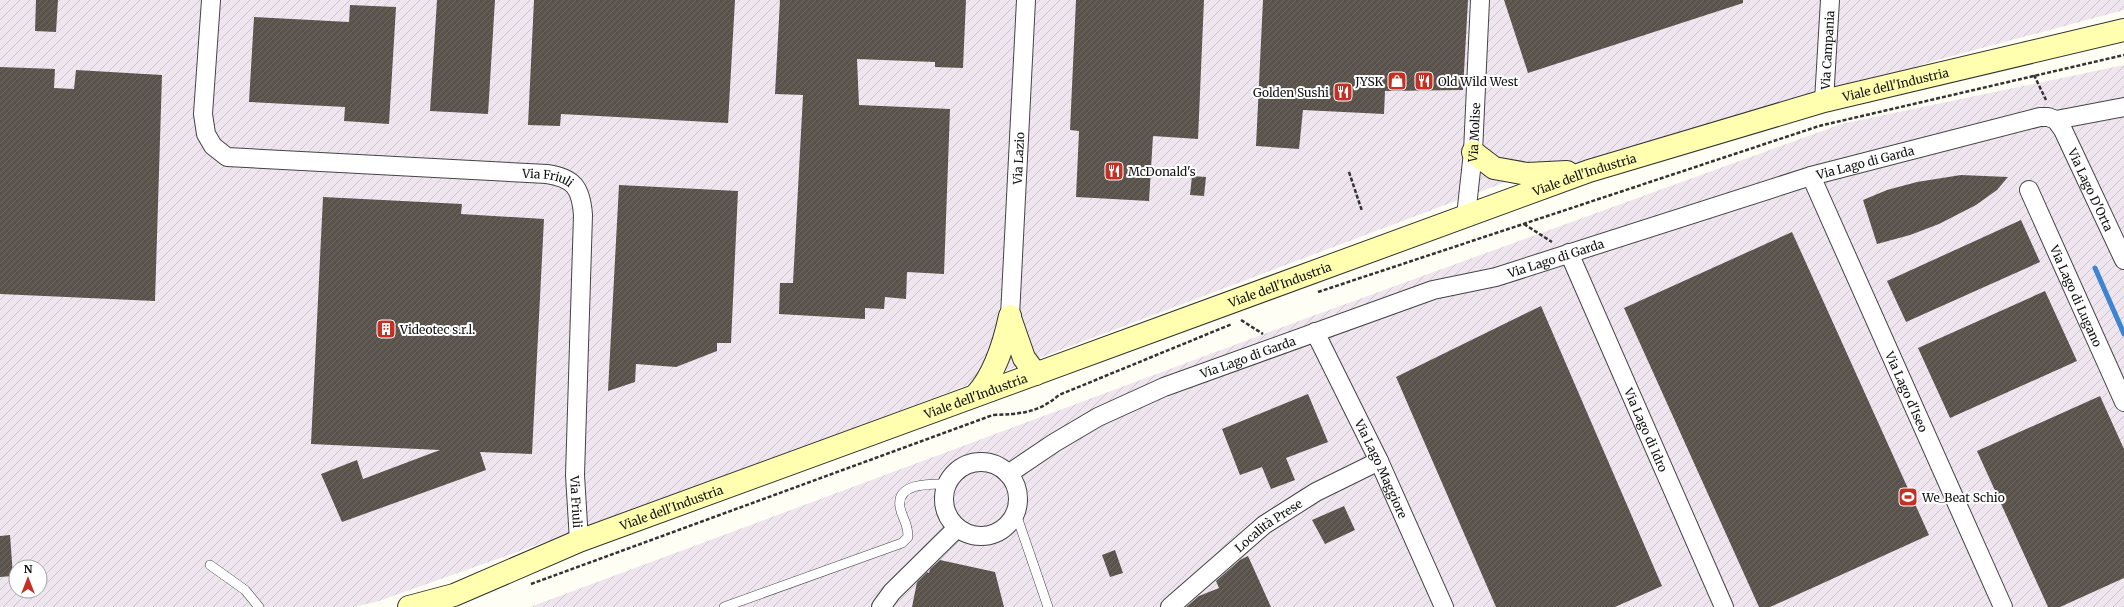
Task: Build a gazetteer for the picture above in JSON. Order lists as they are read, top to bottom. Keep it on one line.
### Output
{"streets":{"main road":["Viale dell'Industria"],"street":["Via Campania","Via Molise","Via Lazio","Via Lago di Garda","Via Friuli","Via Lago D'Orta","Via Lago di Lugano","Via Lago d'Iseo","Via Lago di Idro","Via Lago Maggiore","Località Prese"]},"crossings":[["Via Campania","Viale dell'Industria"],["Viale dell'Industria","Via Molise"],["Viale dell'Industria","Via Friuli"],["Via Lago di Garda","Via Lago D'Orta"],["Via Lago di Garda","Via Lago d'Iseo"],["Via Lago di Garda","Via Lago di Idro"],["Via Lago di Garda","Via Lago Maggiore"],["Via Lago Maggiore","Località Prese"]],"places":{"shop":["JYSK"],"restaurant":["Old Wild West","Golden Sushi","McDonald's"],"building":["Videotec s.r.l."],"sports":["We_Beat Schio"]},"north":"top"}
